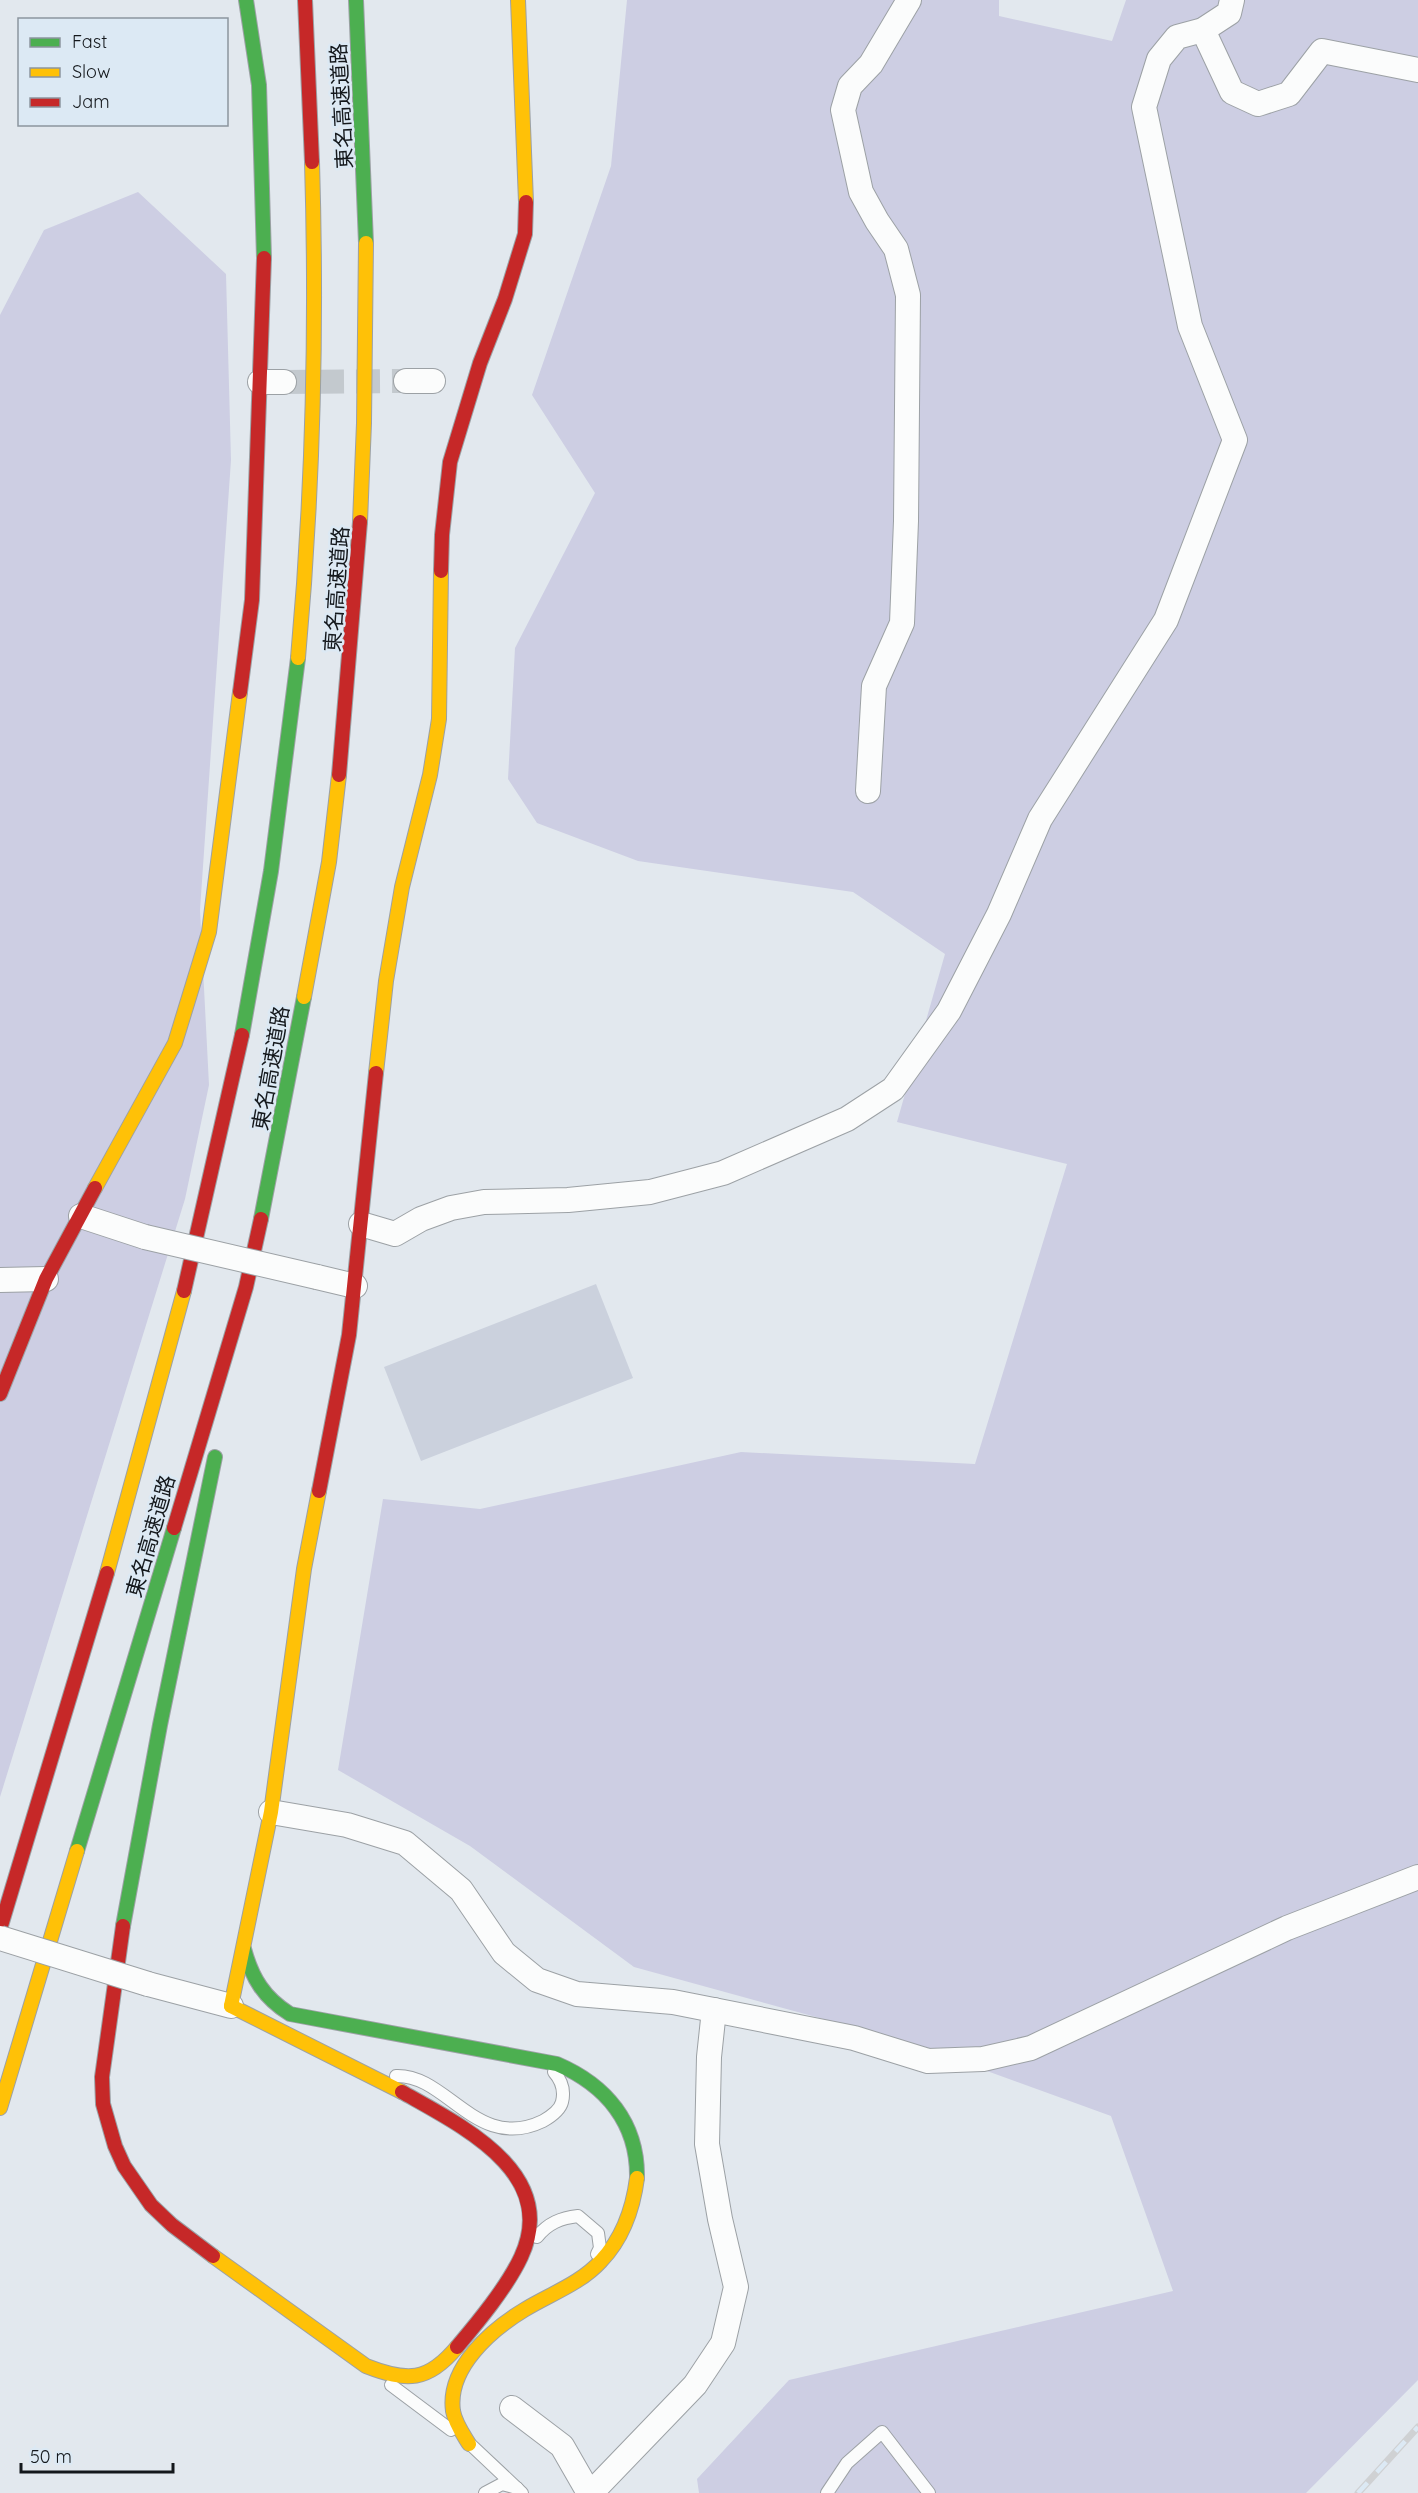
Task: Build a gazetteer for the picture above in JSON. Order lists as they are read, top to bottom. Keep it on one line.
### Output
{"streets":{"main road":["東名高速道路"]},"legend":["Fast","Slow","Jam"],"scale_bar":"50 m"}
